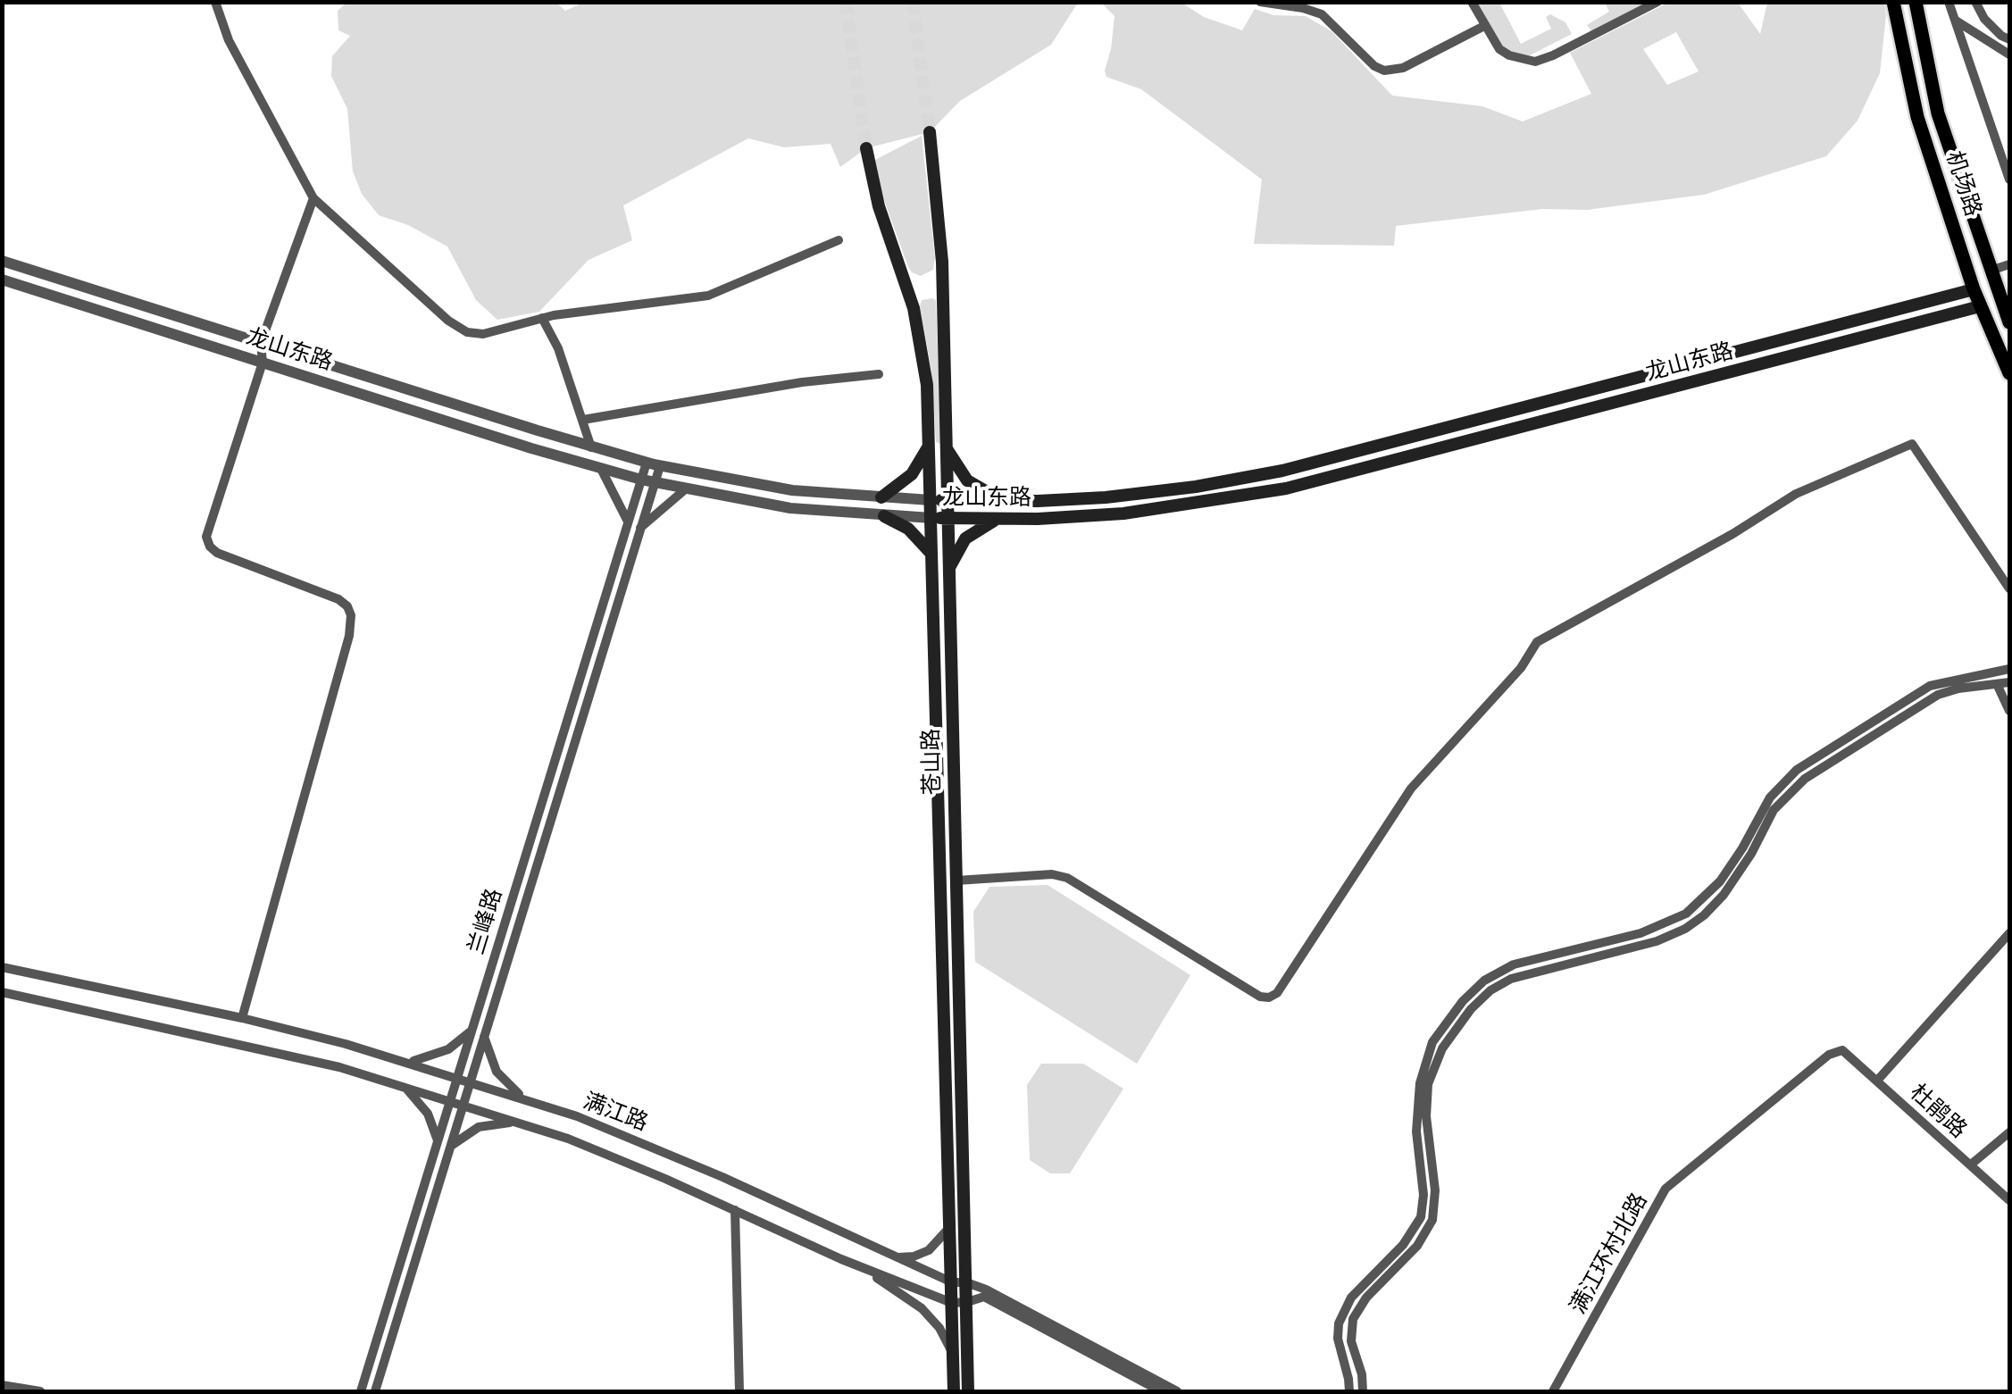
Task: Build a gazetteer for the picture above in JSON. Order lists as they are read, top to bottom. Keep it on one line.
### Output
{"streets":{"main road":["机场路","龙山东路","苍山路"],"street":["兰峰路","杜鹃路","满江路","满江环村北路"]},"crossings":[["机场路","龙山东路"],["龙山东路","苍山路"],["龙山东路","兰峰路"],["苍山路","满江路"],["兰峰路","满江路"],["杜鹃路","满江环村北路"]]}
